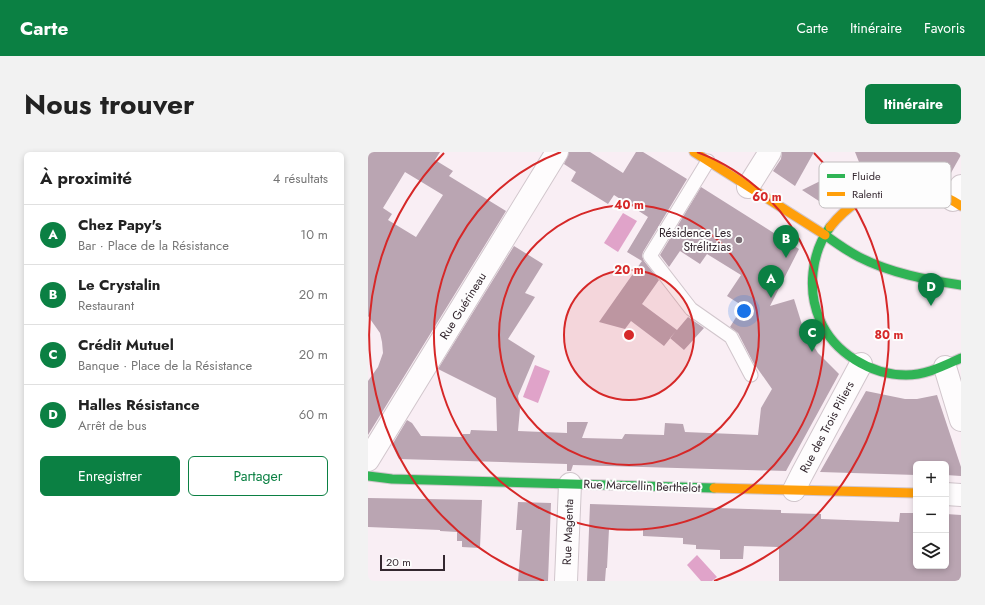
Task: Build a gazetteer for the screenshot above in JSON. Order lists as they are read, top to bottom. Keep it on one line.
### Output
{"streets":{"street":["Rue Guérineau","Rue des Trois Piliers","Rue Marcellin Berthelot","Rue Magenta"]},"crossings":[["Rue des Trois Piliers","Rue Marcellin Berthelot"],["Rue Marcellin Berthelot","Rue Magenta"]],"places":["Résidence Les Strélitzias"],"legend":["Fluide","Ralenti"],"scale_bar":"20 m","page":{"header":"Carte","nav":["Carte","Itinéraire","Favoris"],"title":"Nous trouver","buttons":["Itinéraire",["Enregistrer","Partager"]],"heading":["À proximité","4 résultats"],"list":[{"mark":"A","name":"Chez Papy's","note":"Bar · Place de la Résistance","value":"10 m"},{"mark":"B","name":"Le Crystalin","note":"Restaurant","value":"20 m"},{"mark":"C","name":"Crédit Mutuel","note":"Banque · Place de la Résistance","value":"20 m"},{"mark":"D","name":"Halles Résistance","note":"Arrêt de bus","value":"60 m"}],"pins":["B","A","D","C"],"map_buttons":["+","−"],"scale":"20 m"},"rings":["60 m","40 m","20 m","80 m"]}
